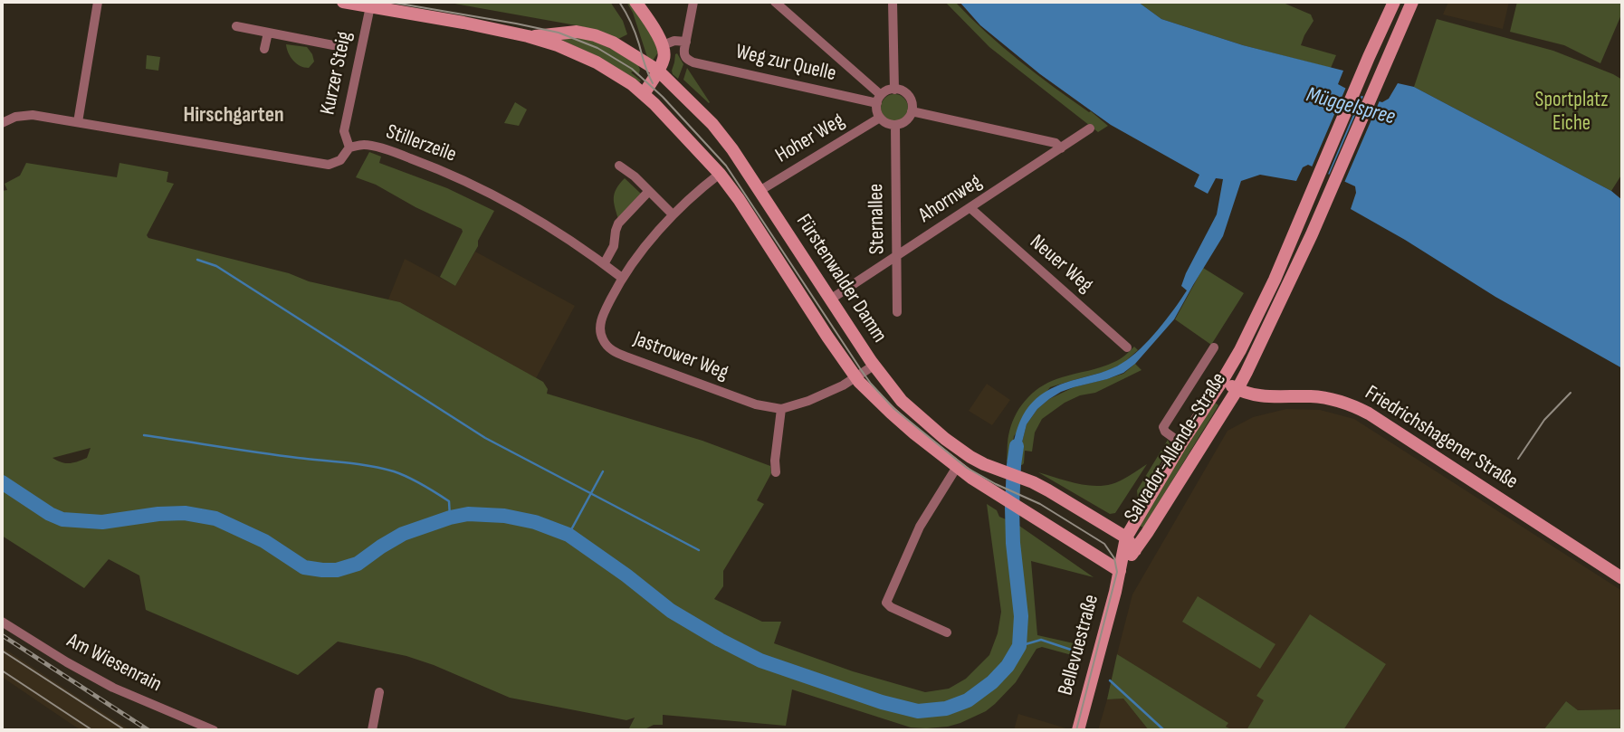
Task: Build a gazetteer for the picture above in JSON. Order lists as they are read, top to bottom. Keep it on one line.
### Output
{"streets":{"main road":["Fürstenwalder Damm","Friedrichshagener Straße","Salvador-Allende-Straße","Bellevuestraße"],"street":["Weg zur Quelle","Kurzer Steig","Hoher Weg","Stillerzeile","Ahornweg","Sternallee","Neuer Weg","Jastrower Weg","Am Wiesenrain"]},"crossings":[["Weg zur Quelle","Hoher Weg"],["Weg zur Quelle","Sternallee"],["Kurzer Steig","Stillerzeile"],["Kurzer Steig","Fürstenwalder Damm"],["Hoher Weg","Sternallee"],["Hoher Weg","Fürstenwalder Damm"],["Stillerzeile","Jastrower Weg"],["Ahornweg","Sternallee"],["Ahornweg","Neuer Weg"],["Ahornweg","Fürstenwalder Damm"],["Fürstenwalder Damm","Jastrower Weg"],["Fürstenwalder Damm","Salvador-Allende-Straße"],["Fürstenwalder Damm","Bellevuestraße"],["Friedrichshagener Straße","Salvador-Allende-Straße"],["Salvador-Allende-Straße","Bellevuestraße"]],"districts":["Hirschgarten"],"water":["Müggelspree"],"parks":["Sportplatz Eiche"]}
